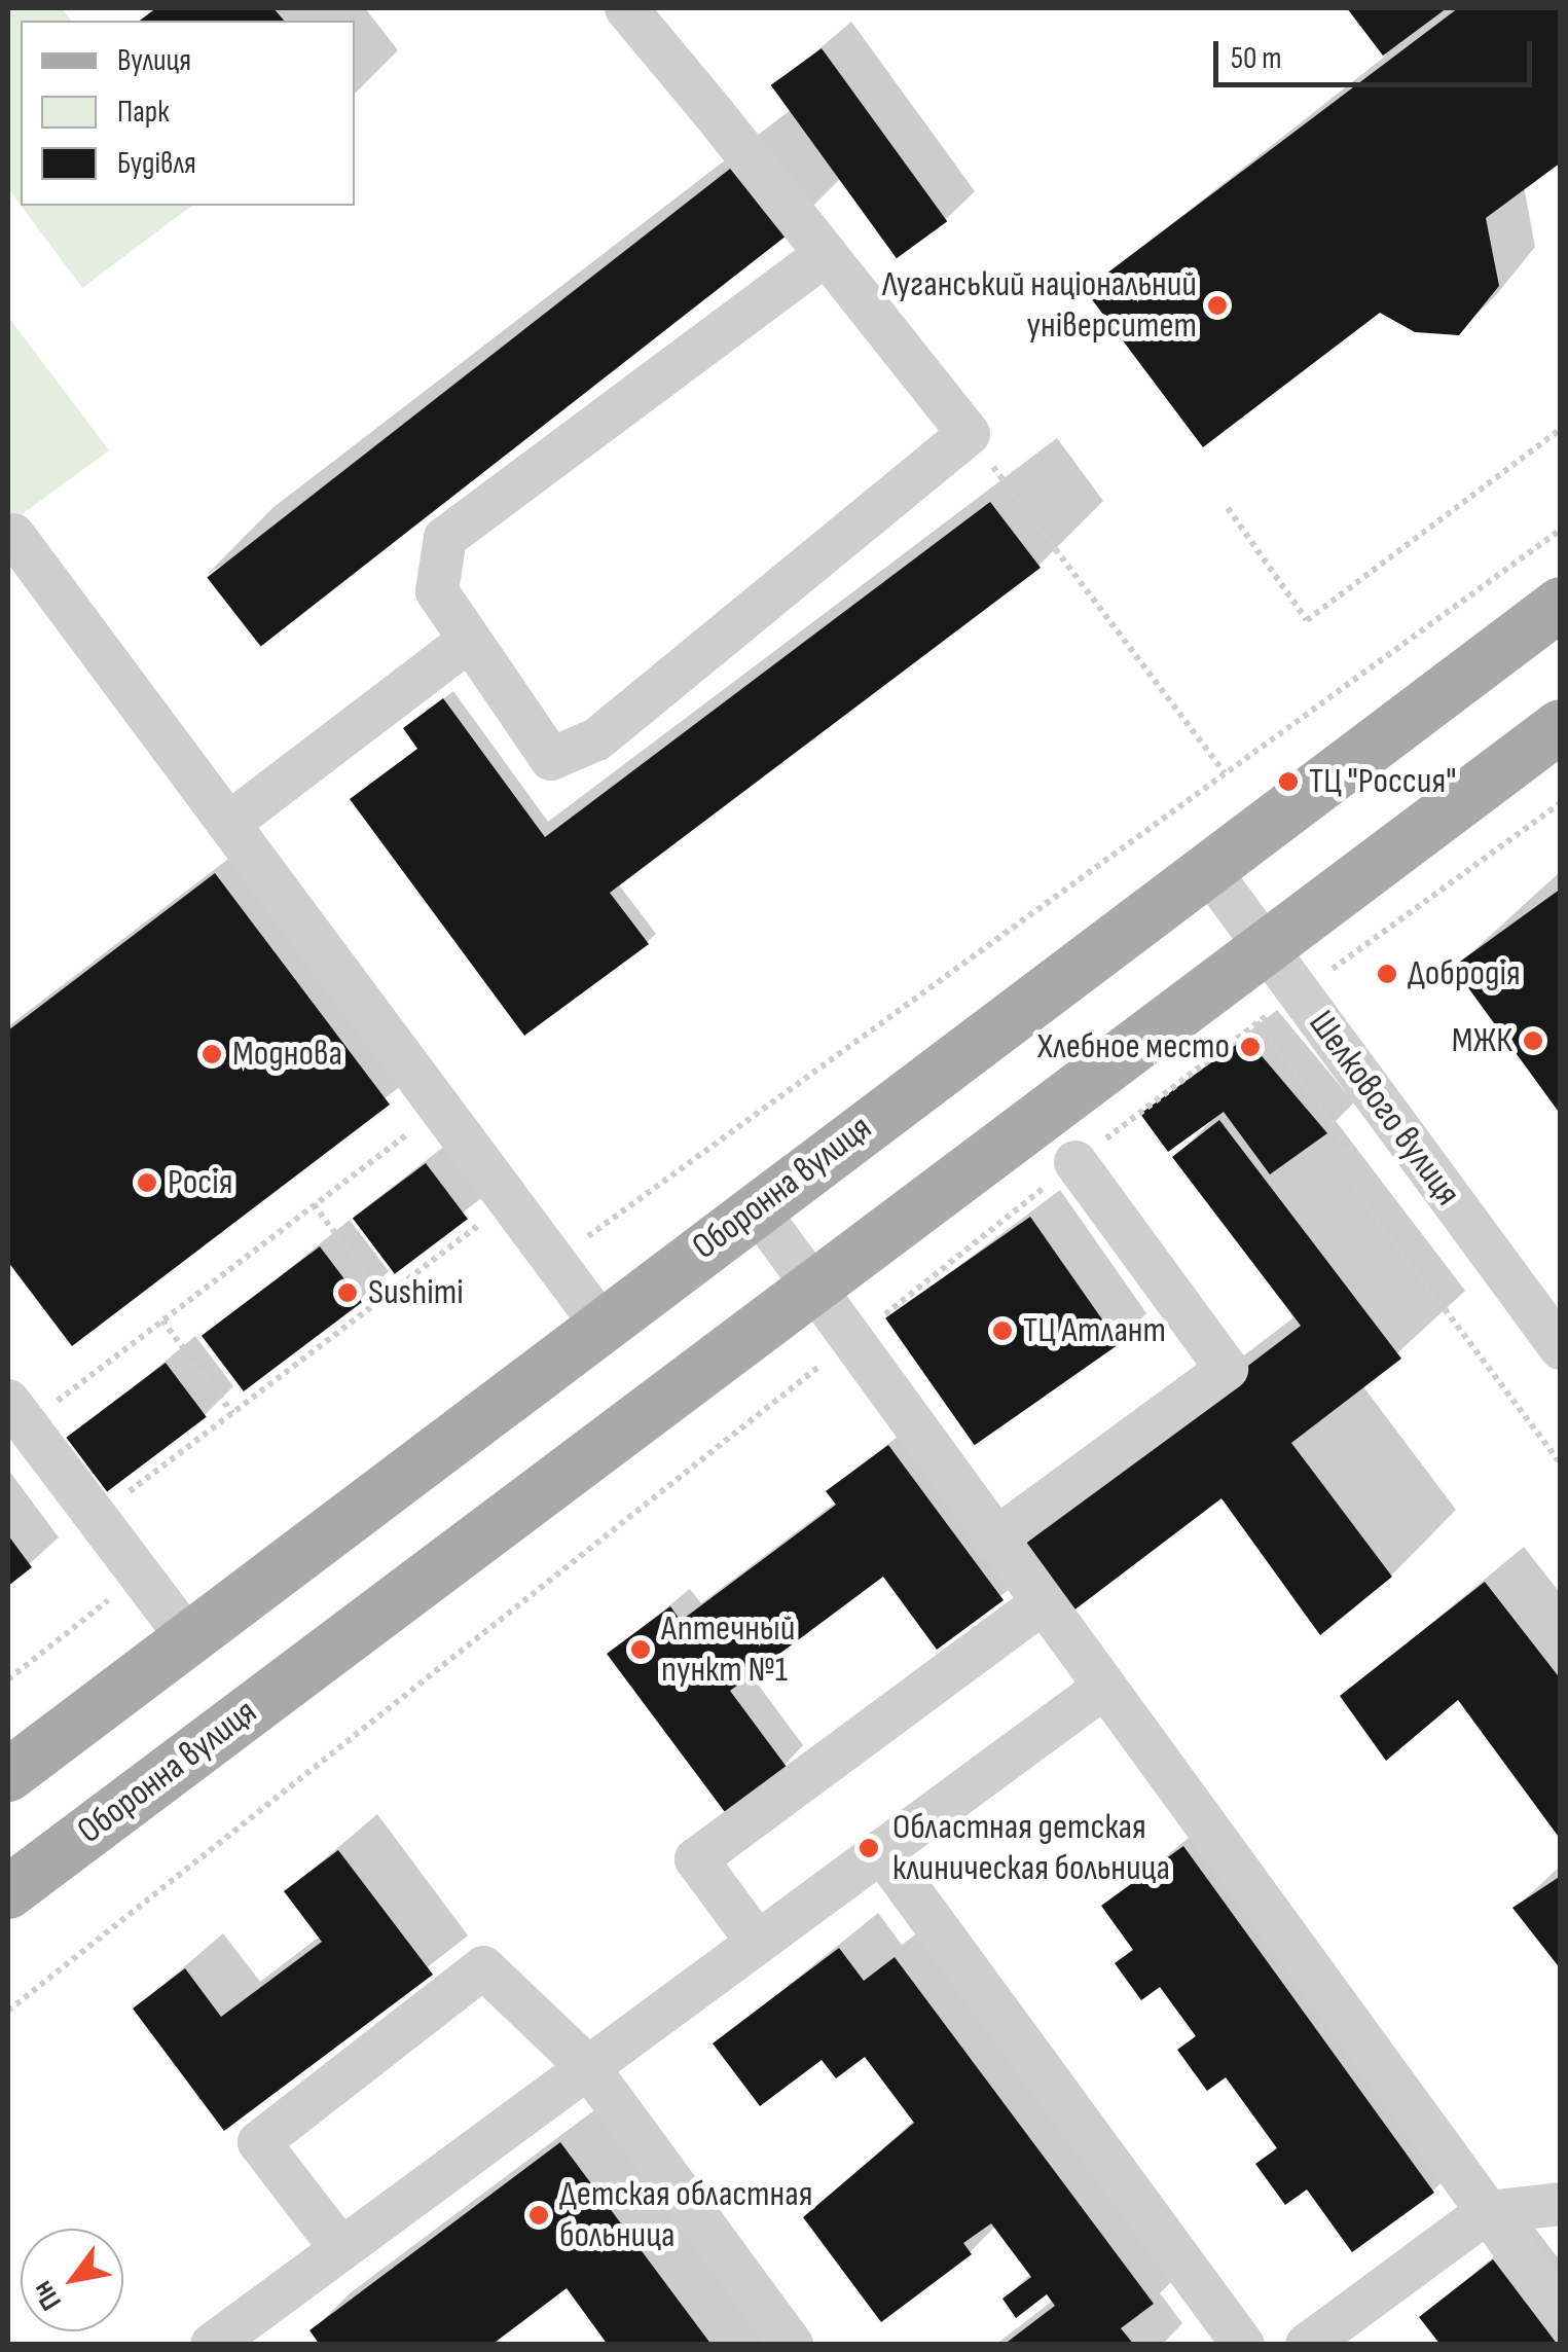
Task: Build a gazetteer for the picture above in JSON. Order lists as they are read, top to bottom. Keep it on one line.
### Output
{"streets":{"main road":["Оборонна вулиця"],"street":["Шелкового вулиця"]},"crossings":[["Шелкового вулиця","Оборонна вулиця"]],"places":["Луганський національний університет","ТЦ \"Россия\"","Добродія","МЖК","Хлебное место","Моднова","Росія","Sushimi","ТЦ Атлант","Аптечный пункт №1","Областная детская клиническая больница","Детская областная больница"],"legend":["Вулиця","Парк","Будівля"],"scale_bar":"50 m","north":"bottom left"}
